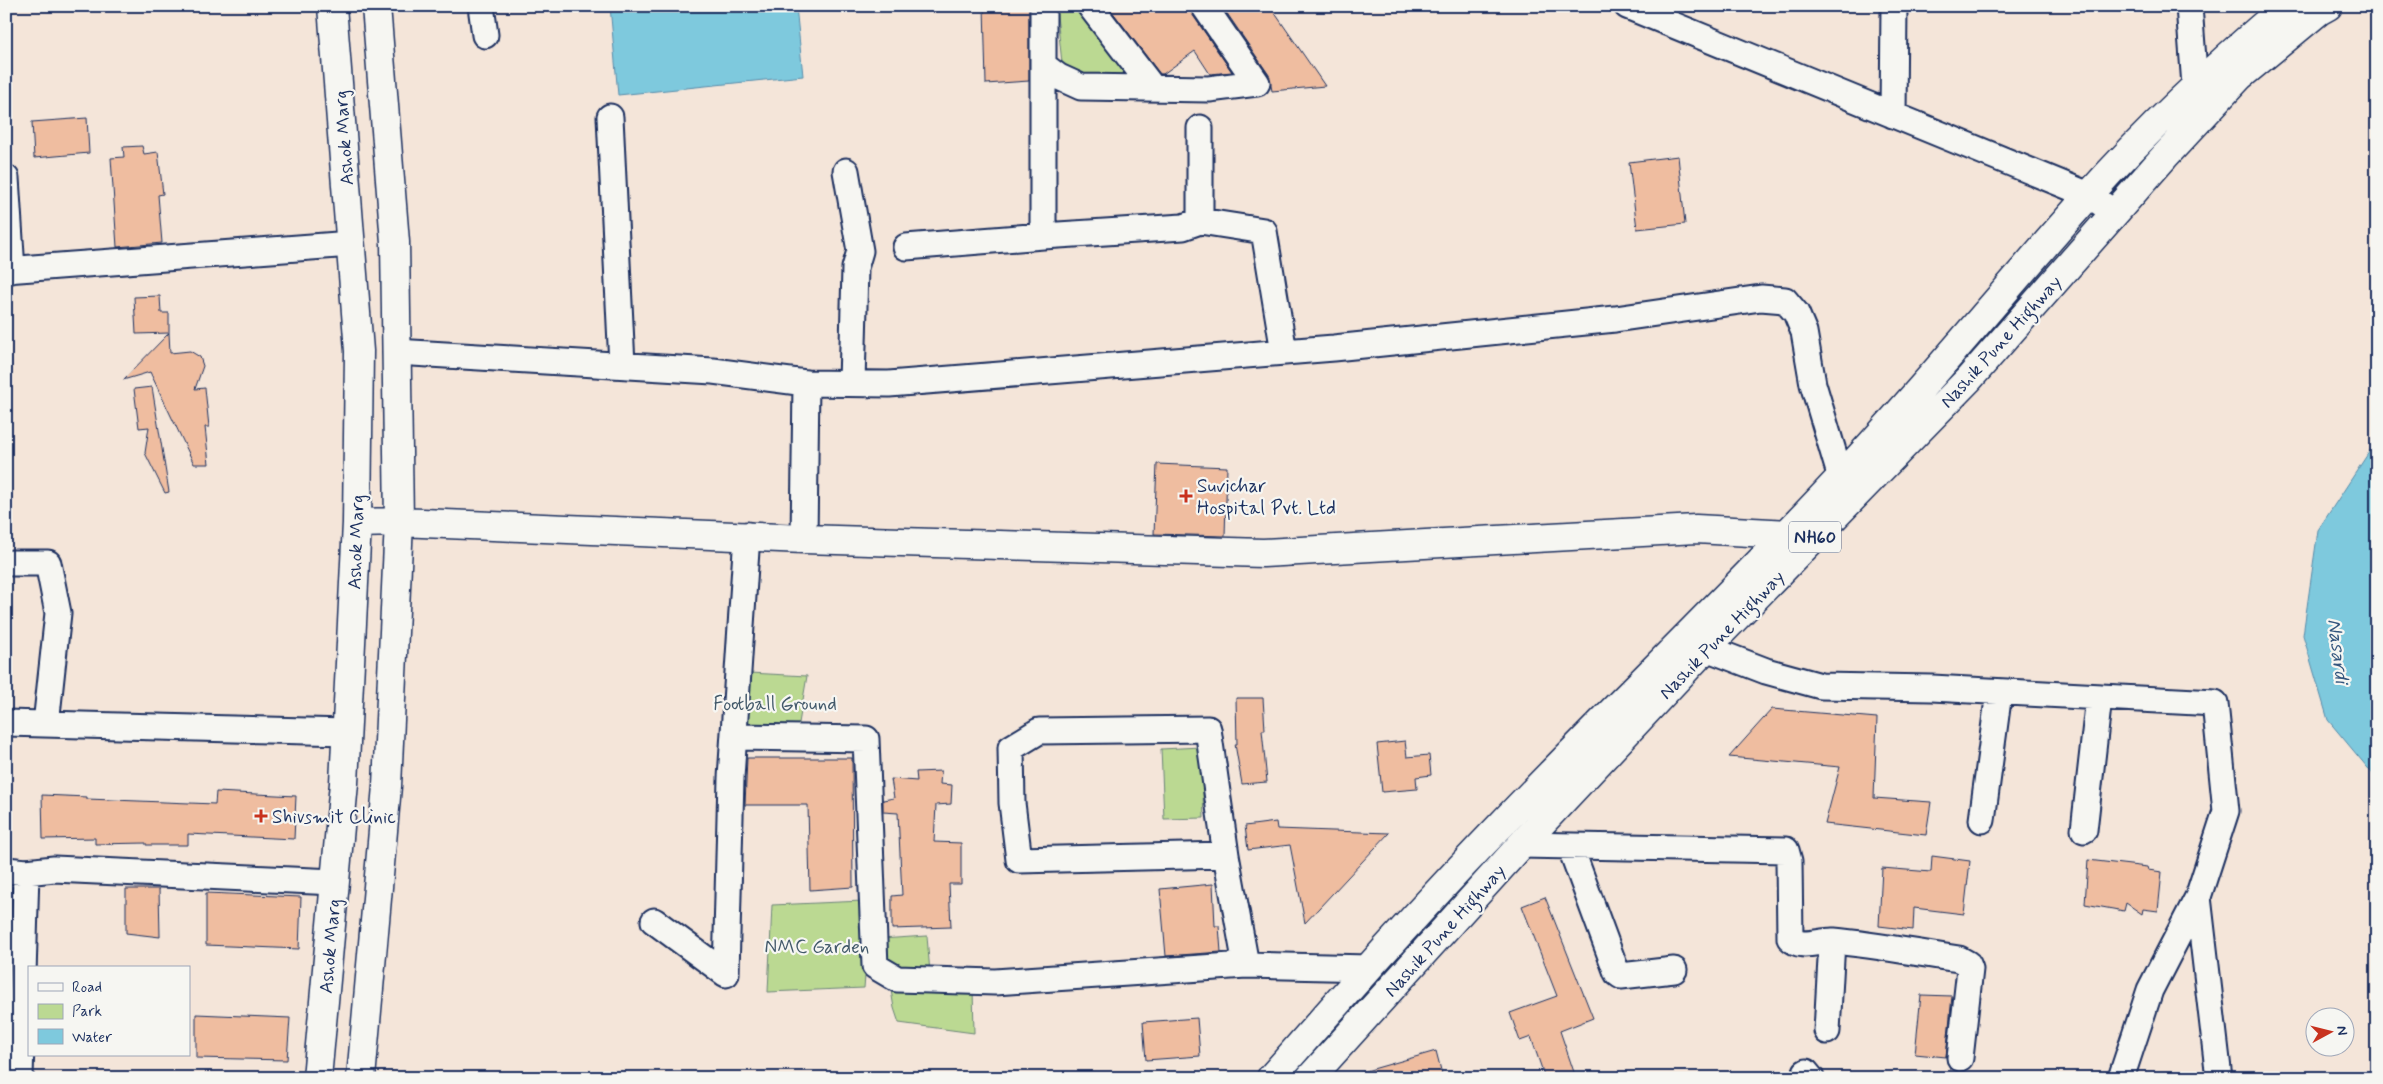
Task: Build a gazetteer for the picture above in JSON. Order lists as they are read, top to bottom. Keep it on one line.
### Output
{"streets":{"main road":["Ashok Marg","Nashik Pune Highway","NH60"]},"water":["Nasardi"],"parks":["Football Ground","NMC Garden"],"places":{"health":["Suvichar Hospital Pvt. Ltd","Shivsmit Clinic"]},"legend":["Road","Park","Water"],"north":"right"}
